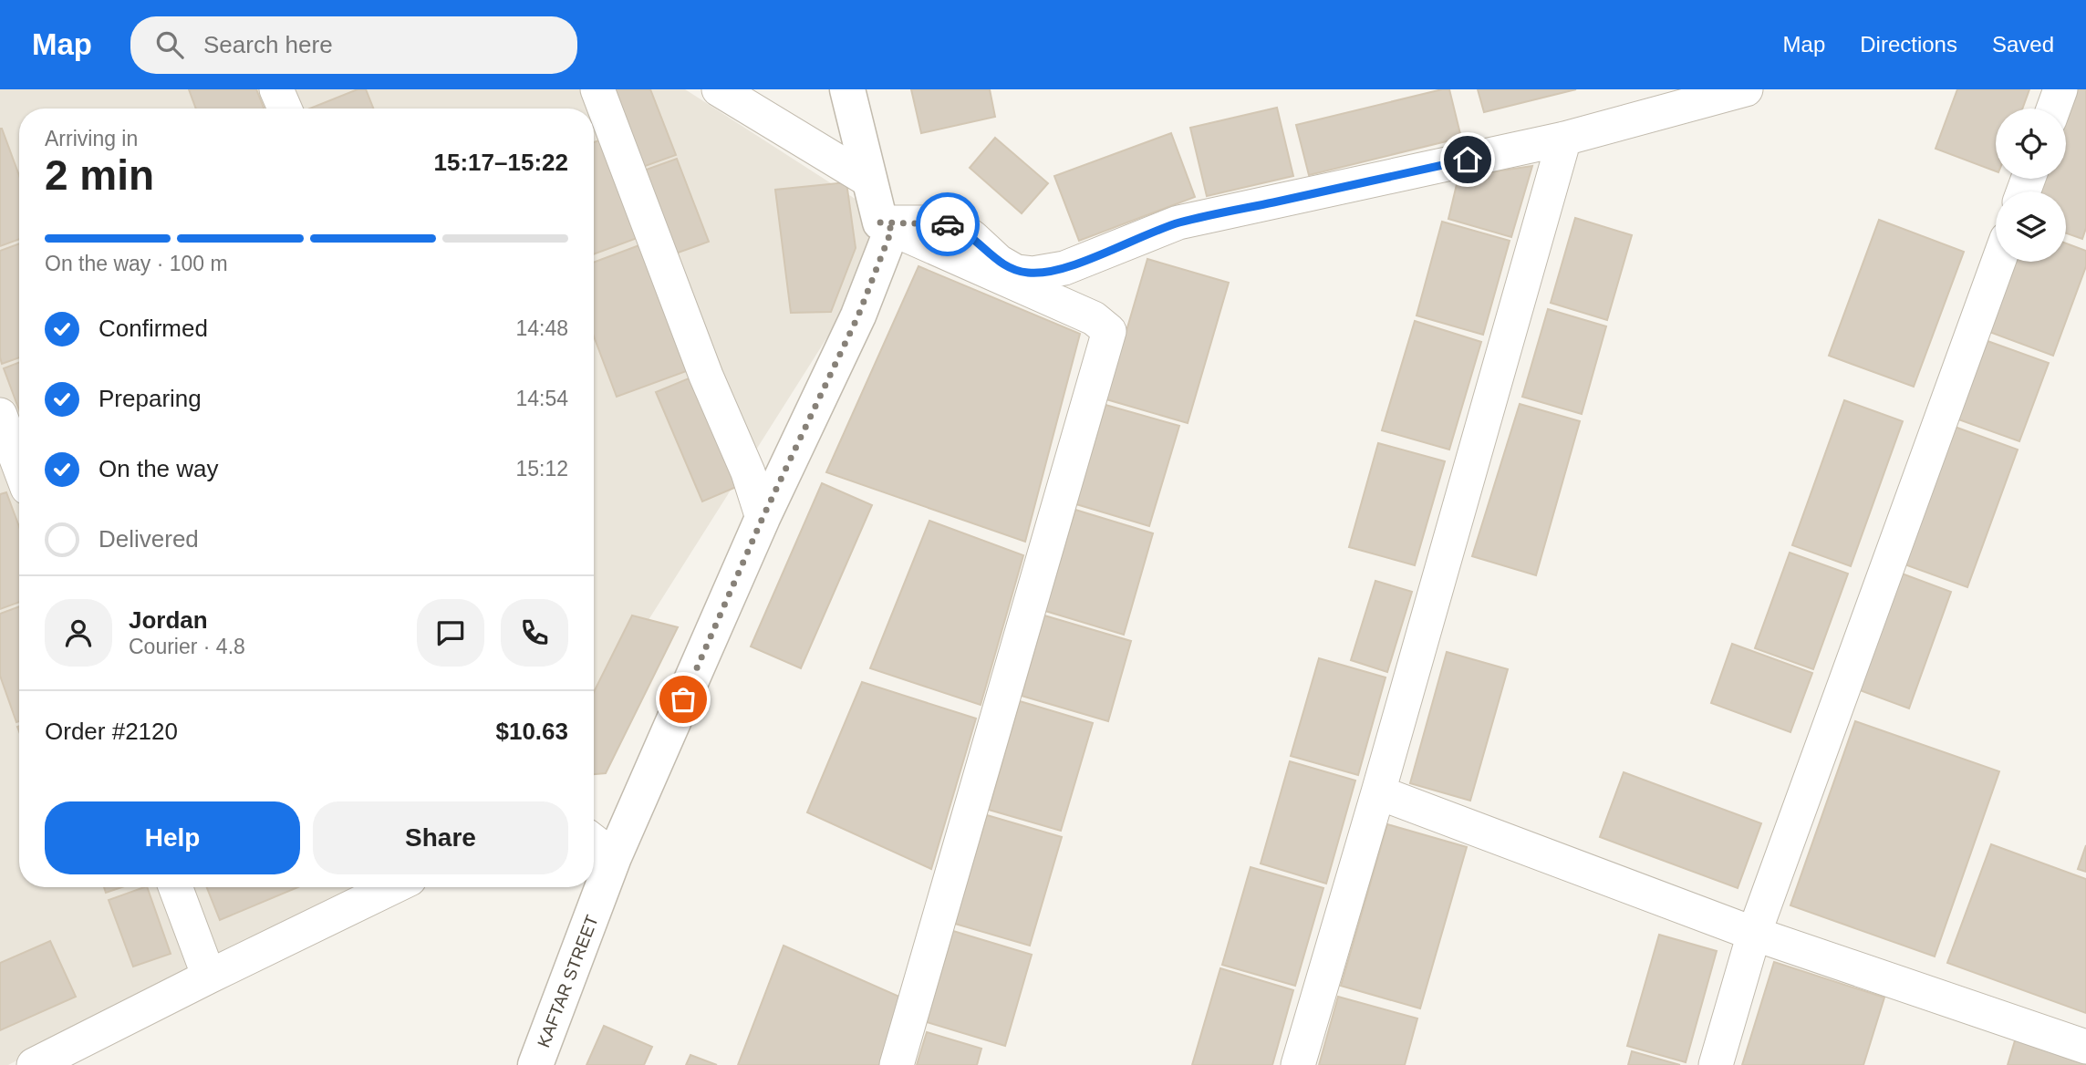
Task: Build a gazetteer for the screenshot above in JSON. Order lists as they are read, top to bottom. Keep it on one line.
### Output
{"streets":{"street":["KAFTAR STREET"]},"page":{"header":"Map","search":"Search here","nav":["Map","Directions","Saved"],"heading":["2 min","Arriving in","15:17–15:22"],"panel":["Jordan","Courier · 4.8","Order #2120","$10.63"],"bar":"On the way · 100 m","list":[["Confirmed","14:48"],["Preparing","14:54"],["On the way","15:12"],"Delivered"],"buttons":["Help","Share"]}}
